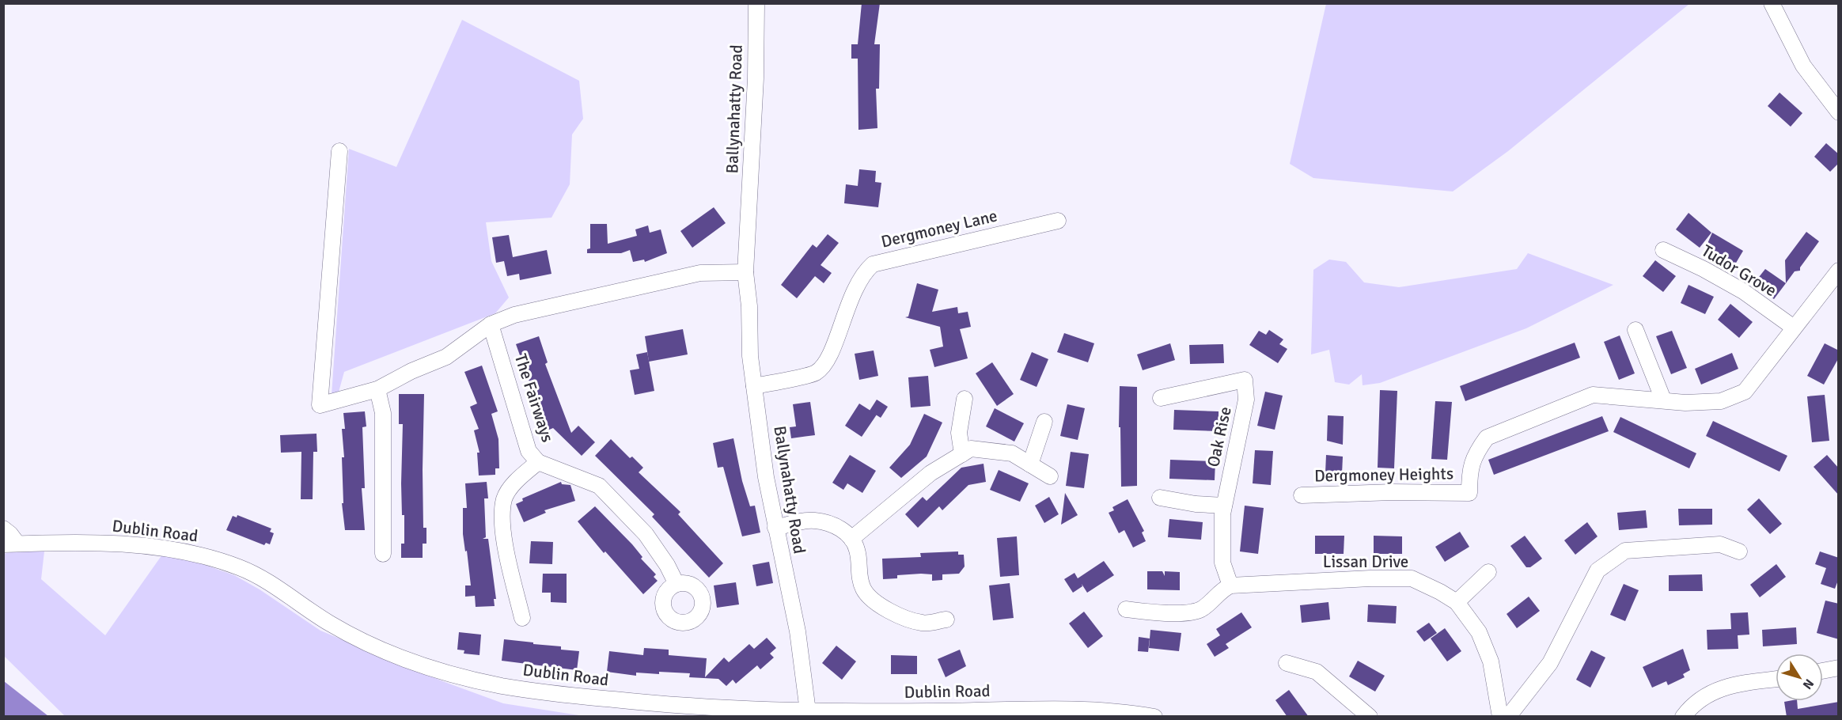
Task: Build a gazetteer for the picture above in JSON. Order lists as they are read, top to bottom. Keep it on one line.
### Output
{"streets":{"street":["Ballynahatty Road","Dergmoney Lane","Tudor Grove","The Fairways","Oak Rise","Dergmoney Heights","Dublin Road","Lissan Drive"]},"crossings":[["Ballynahatty Road","Dergmoney Lane"],["Ballynahatty Road","Dublin Road"],["Tudor Grove","Dergmoney Heights"],["Oak Rise","Lissan Drive"]],"north":"bottom right"}
